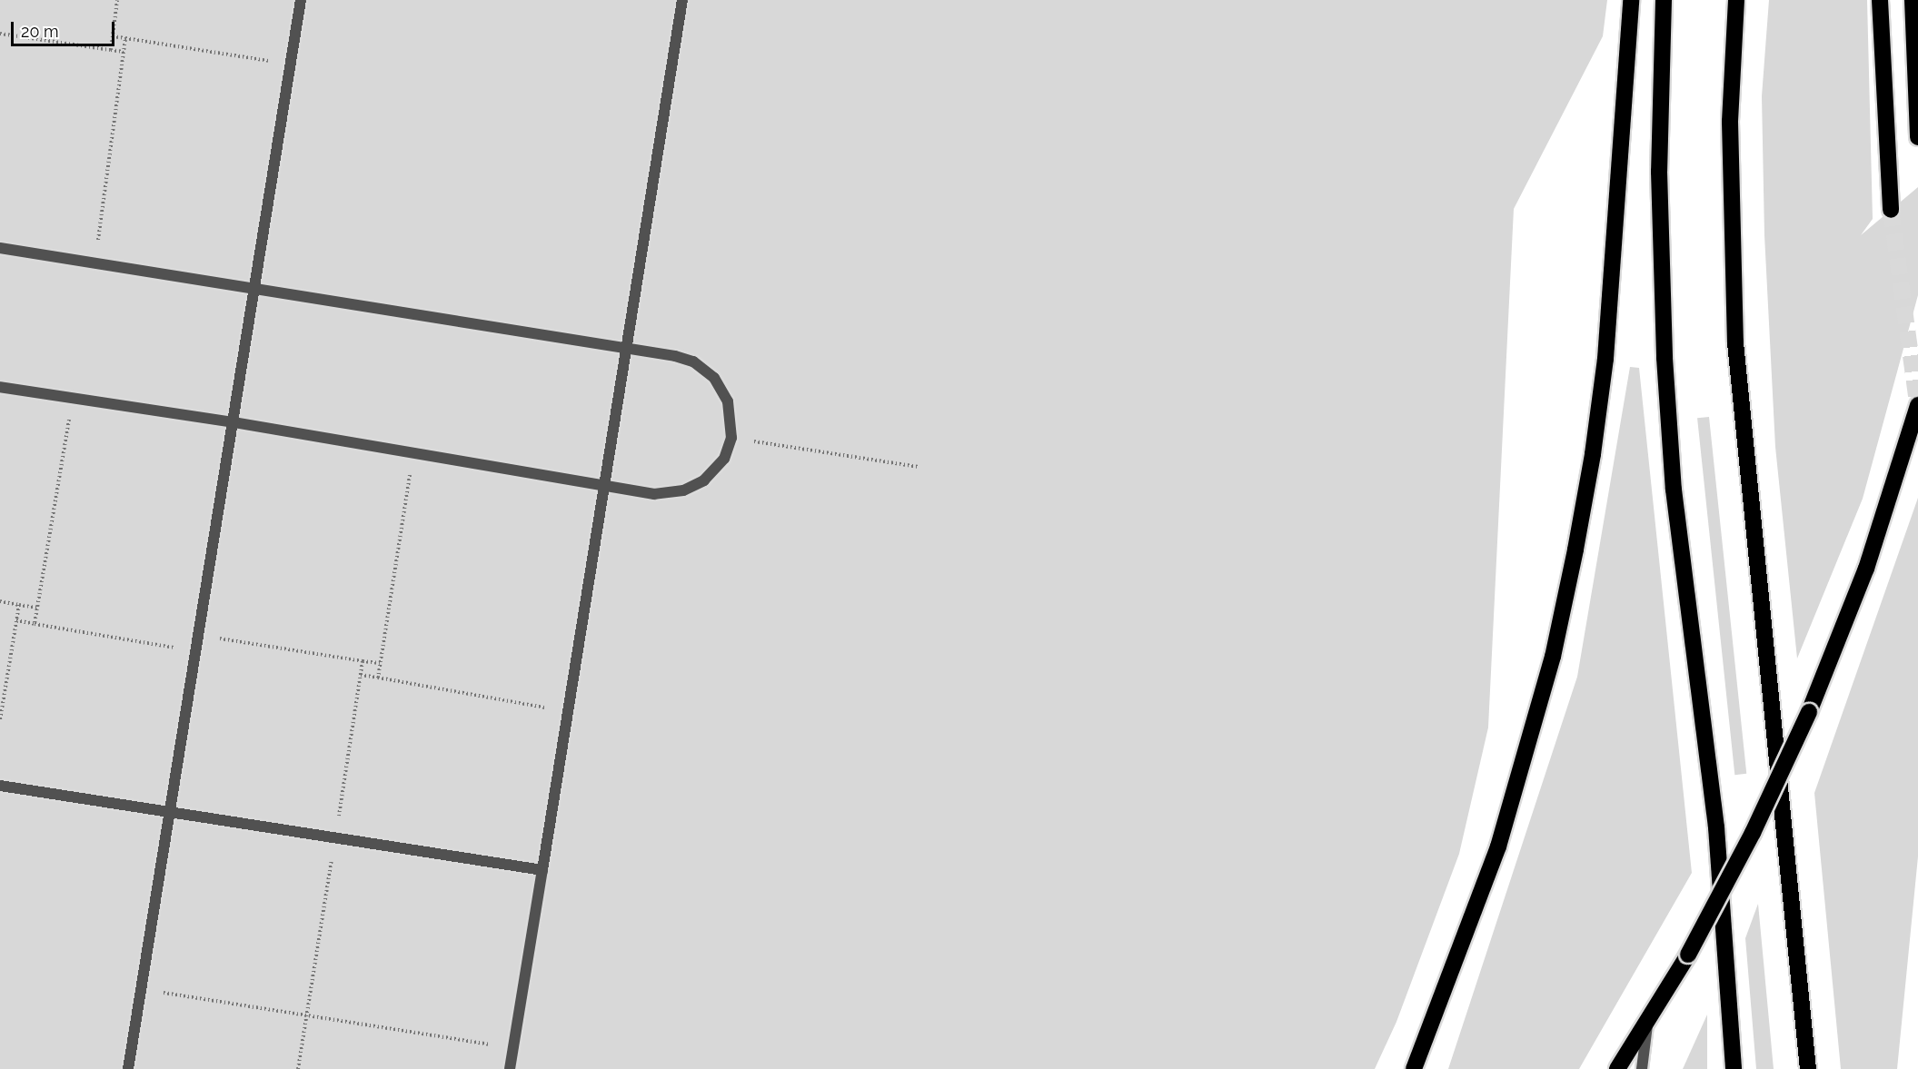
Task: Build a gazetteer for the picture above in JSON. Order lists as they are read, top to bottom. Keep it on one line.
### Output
{"scale_bar":"20 m"}
